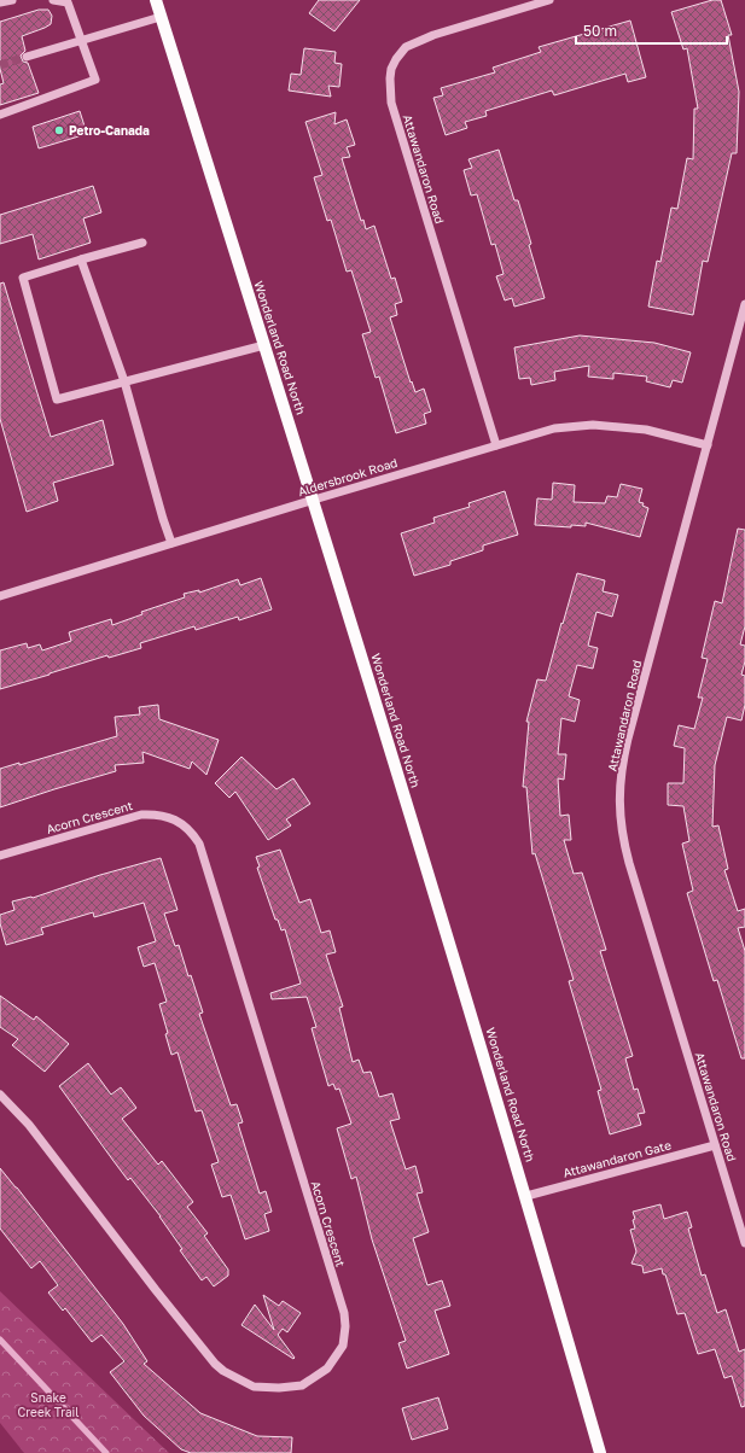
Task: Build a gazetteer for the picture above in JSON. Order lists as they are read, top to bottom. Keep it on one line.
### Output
{"streets":{"main road":["Wonderland Road North"],"street":["Attawandaron Road","Aldersbrook Road","Acorn Crescent","Attawandaron Gate"]},"crossings":[["Attawandaron Road","Aldersbrook Road"],["Attawandaron Road","Attawandaron Gate"],["Wonderland Road North","Aldersbrook Road"],["Wonderland Road North","Attawandaron Gate"]],"parks":["Snake Creek Trail"],"places":["Petro-Canada"],"scale_bar":"50 m"}
